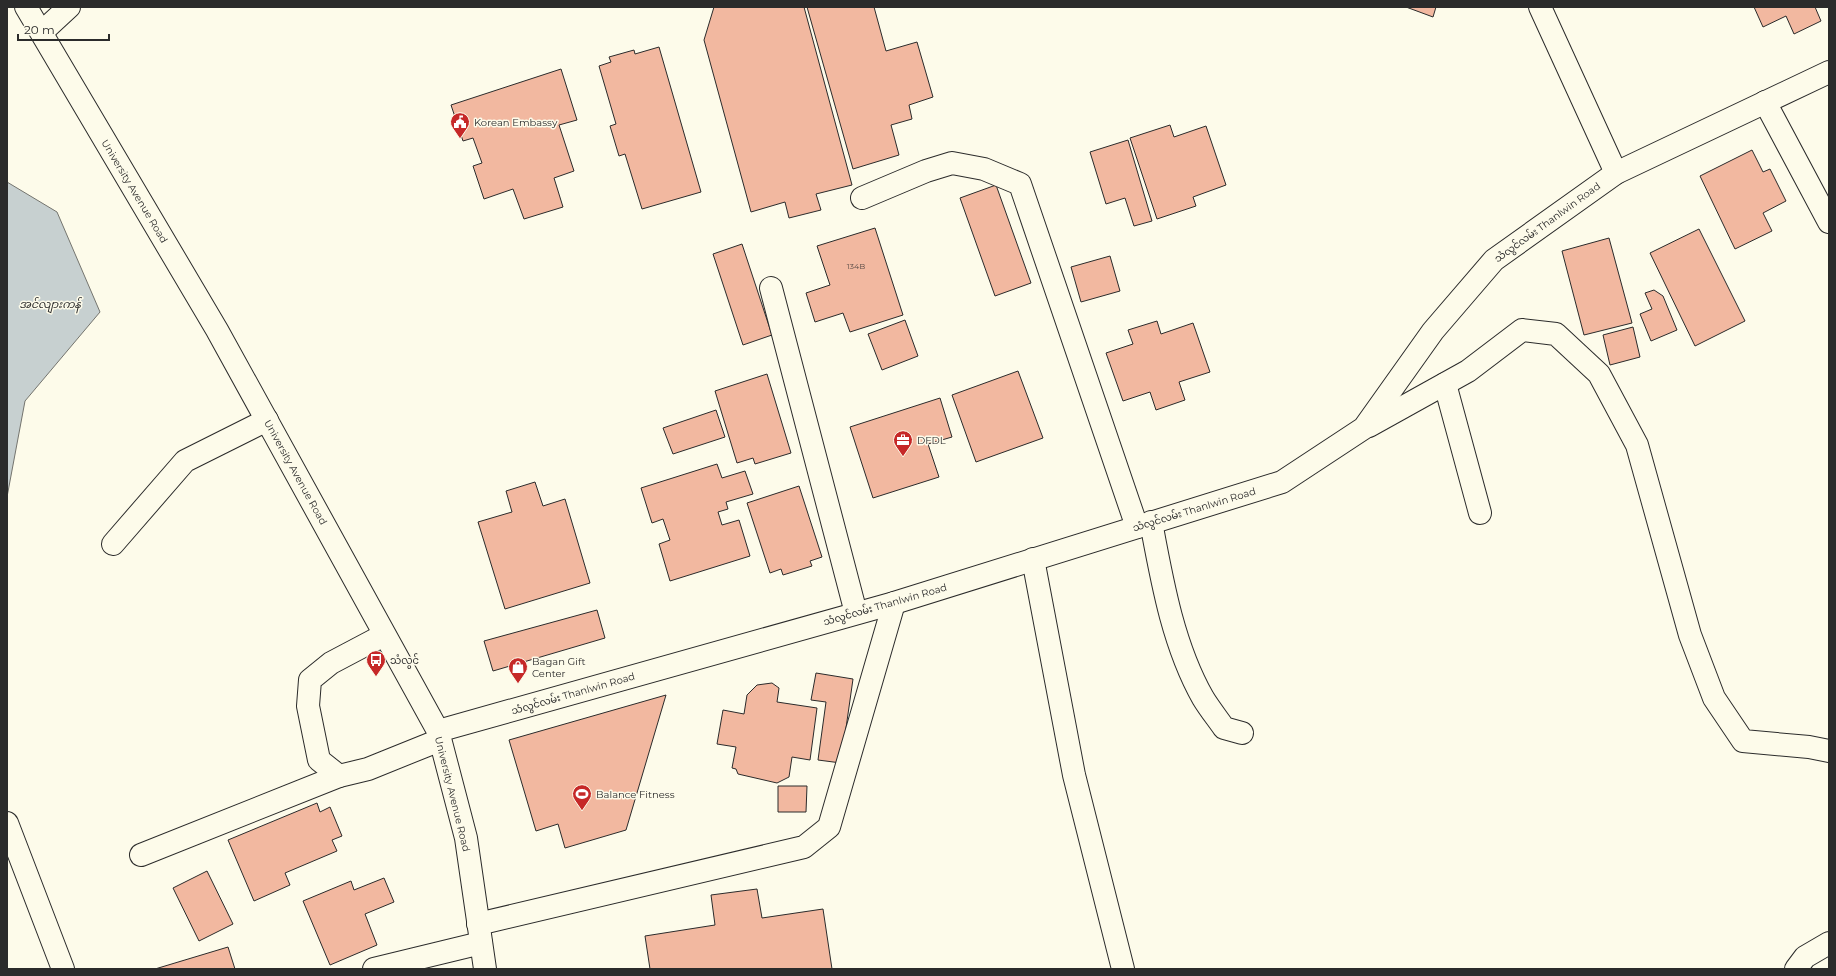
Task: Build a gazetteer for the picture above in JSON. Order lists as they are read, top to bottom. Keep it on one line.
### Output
{"streets":{"street":["University Avenue Road","သံလွင်လမ်း Thanlwin Road"]},"crossings":[["University Avenue Road","သံလွင်လမ်း Thanlwin Road"]],"water":["အင်လျားကန်"],"places":{"public building":["Korean Embassy"],"office":["DFDL"],"bus stop":["သံလွင်"],"shop":["Bagan Gift Center"],"sports":["Balance Fitness"]},"house_numbers":["134B"],"scale_bar":"20 m"}
